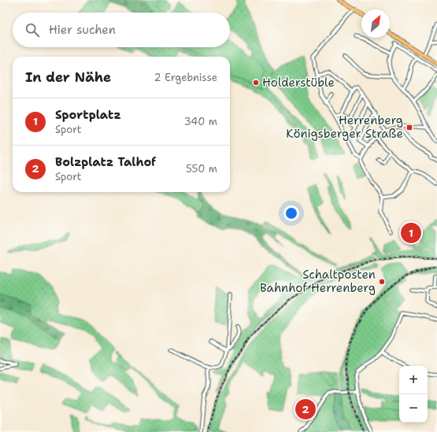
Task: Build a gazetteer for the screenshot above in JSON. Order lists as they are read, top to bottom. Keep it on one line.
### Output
{"places":{"other":["Holderstüble","Schaltposten Bahnhof Herrenberg"],"transit":["Herrenberg Königsberger Straße"]},"north":"top right","page":{"search":"Hier suchen","heading":["In der Nähe","2 Ergebnisse"],"list":[{"mark":"1","name":"Sportplatz","note":"Sport","value":"340 m"},{"mark":"2","name":"Bolzplatz Talhof","note":"Sport","value":"550 m"}],"pins":["1","2"],"map_buttons":["+","−"]}}
